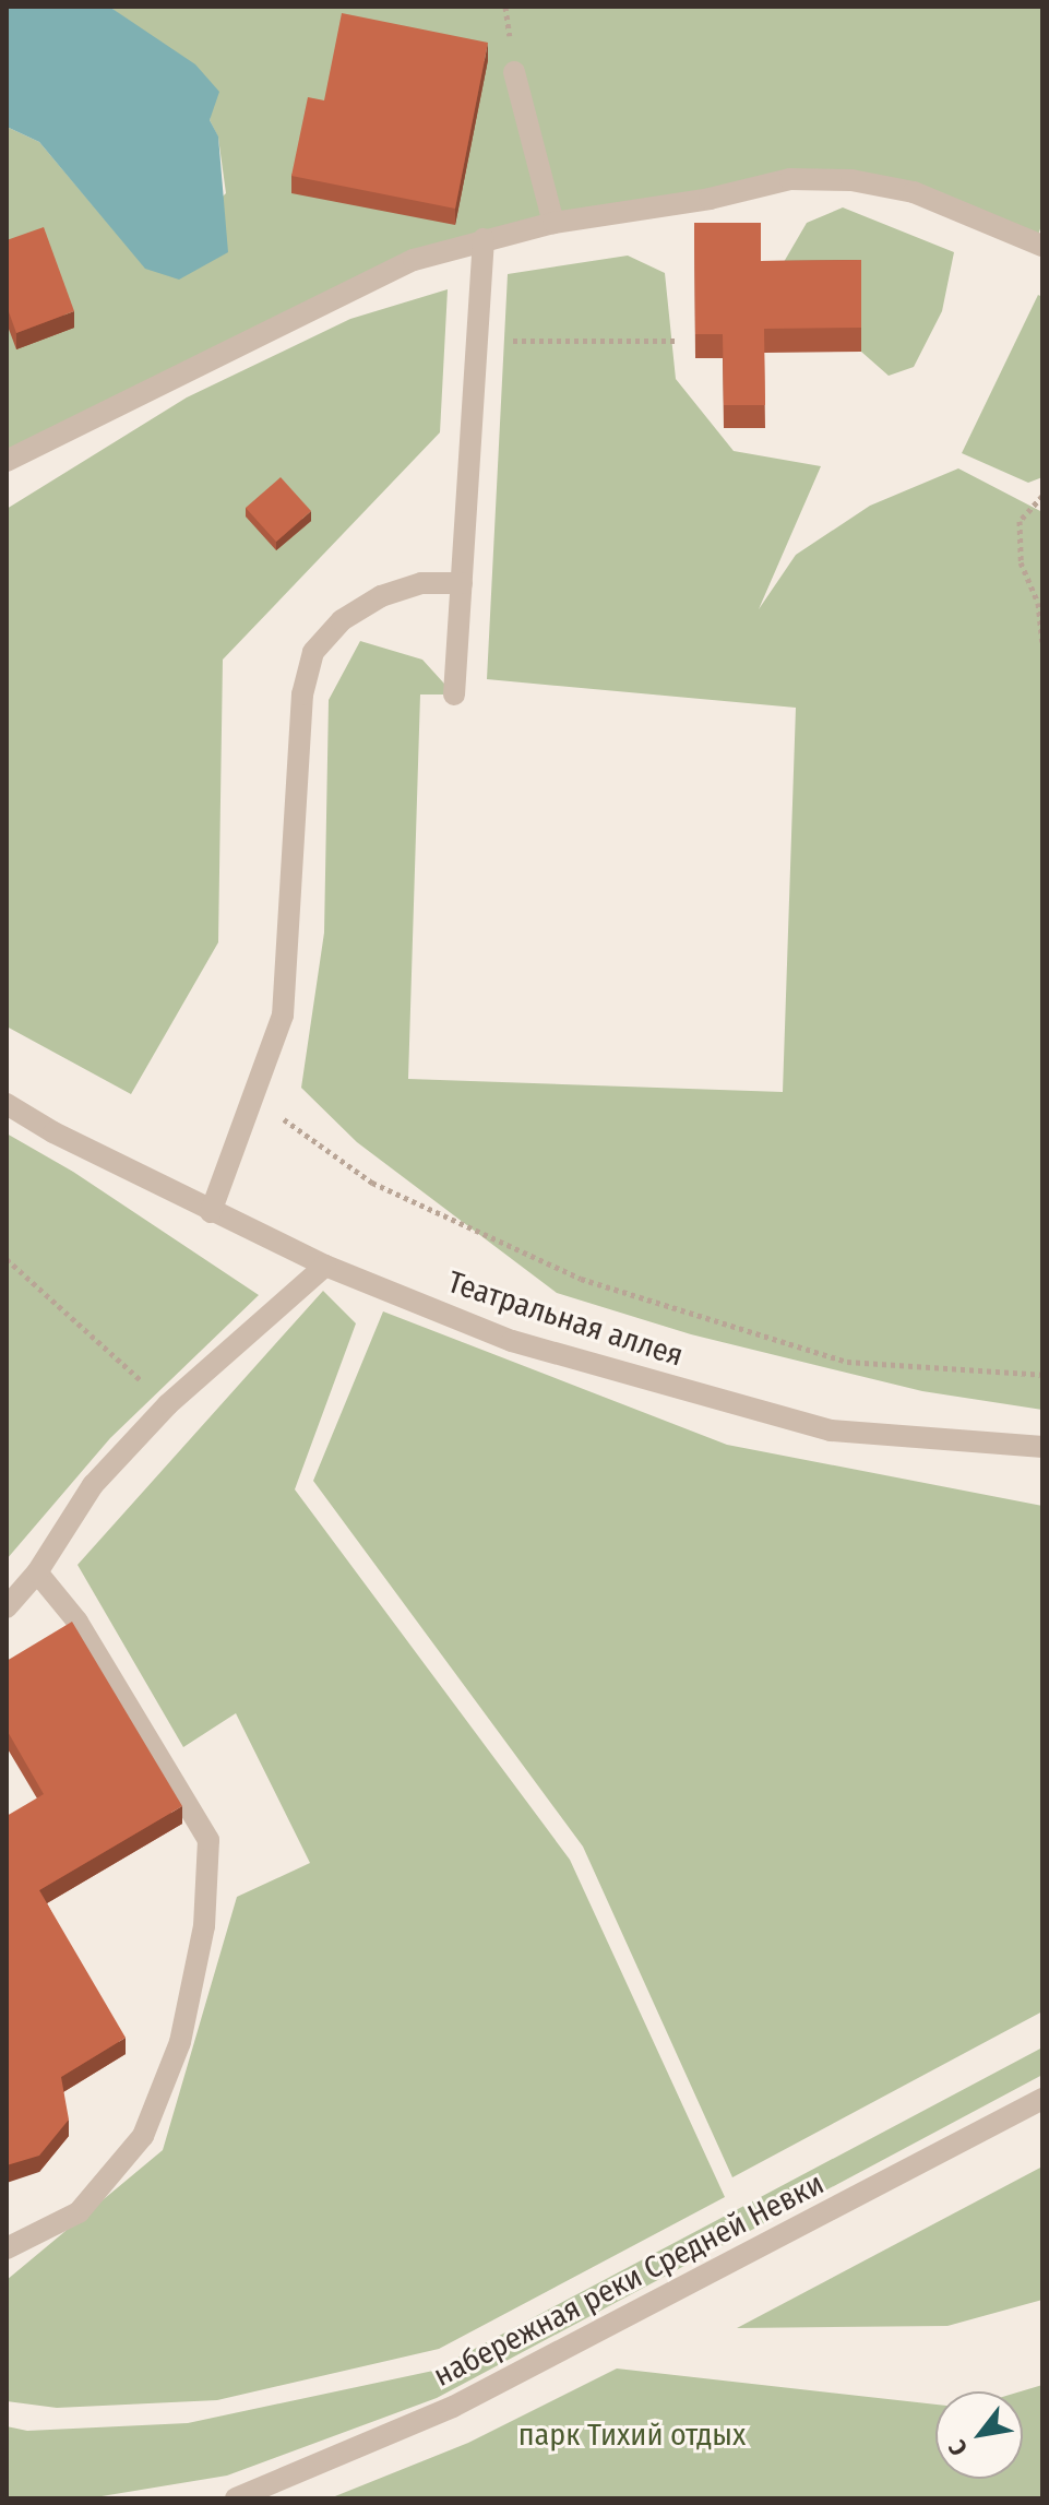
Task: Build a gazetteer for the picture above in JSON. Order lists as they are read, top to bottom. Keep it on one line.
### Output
{"streets":{"street":["Театральная аллея","набережная реки Средней Невки"]},"parks":["парк Тихий отдых"],"north":"bottom left"}
